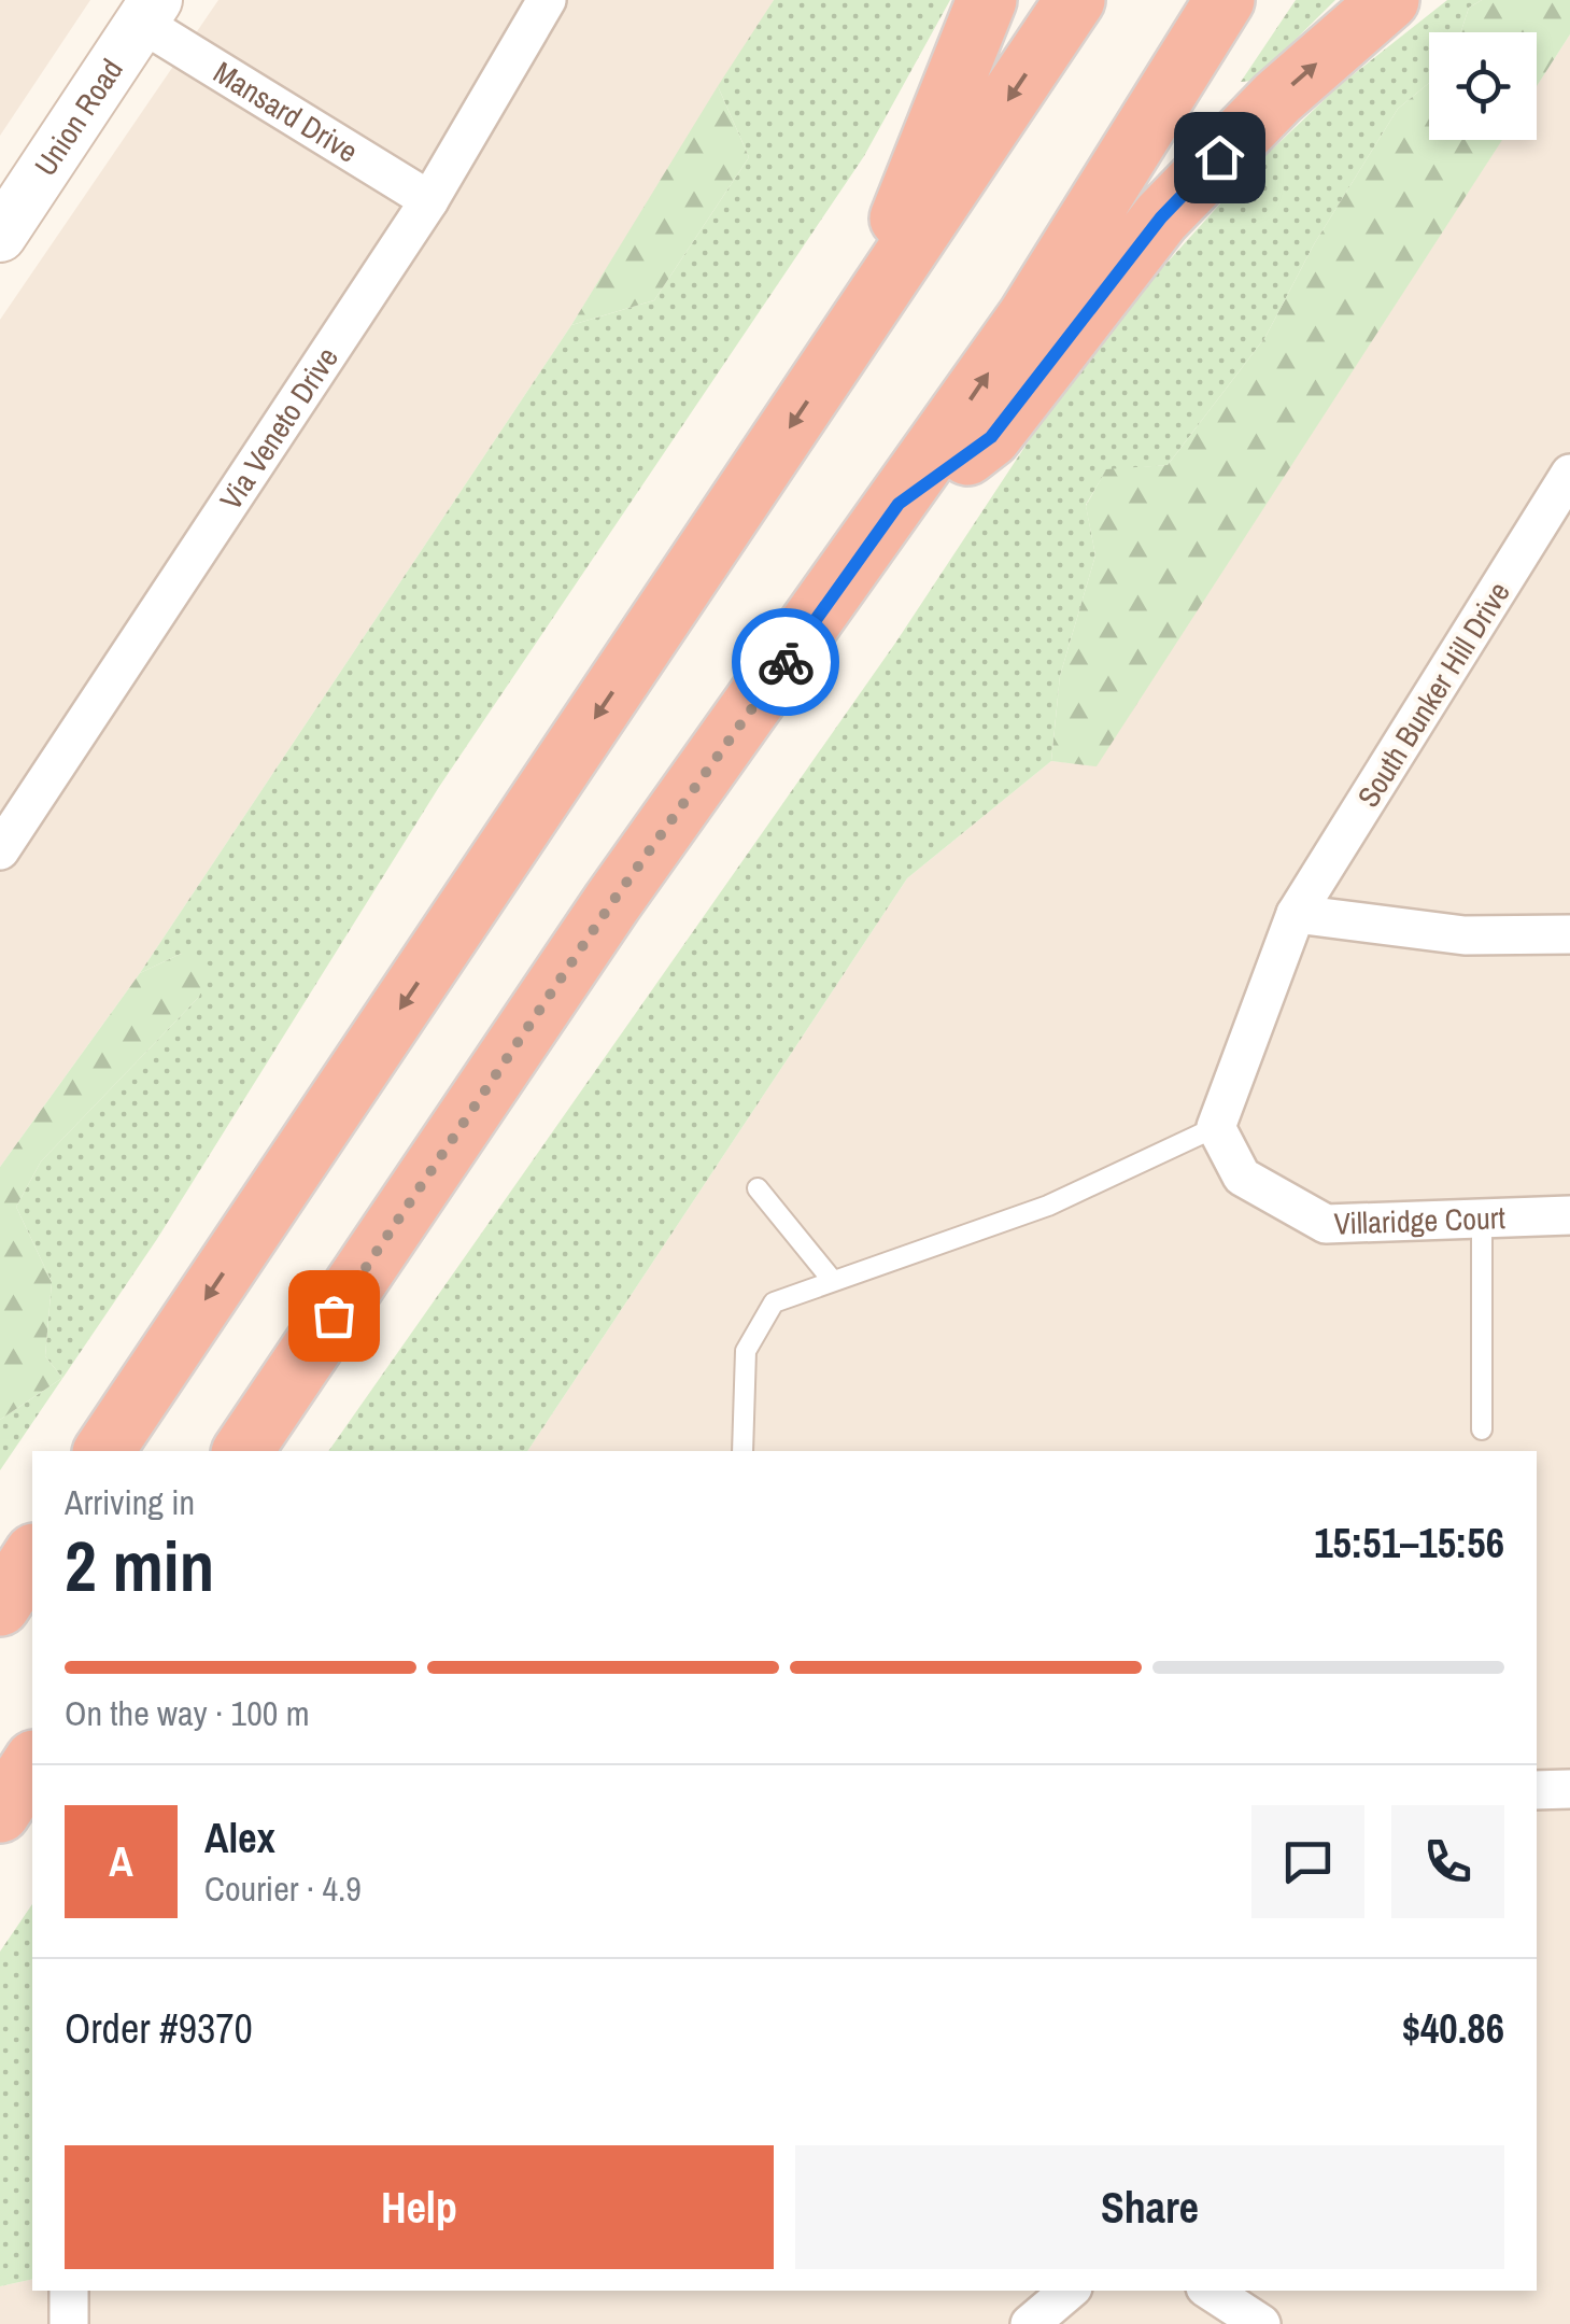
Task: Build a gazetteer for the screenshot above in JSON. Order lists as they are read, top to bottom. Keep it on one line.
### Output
{"streets":{"main road":["Union Road"],"street":["Mansard Drive","Via Veneto Drive","South Bunker Hill Drive","Villaridge Court"]},"crossings":[["Mansard Drive","Union Road"],["Mansard Drive","Via Veneto Drive"]],"page":{"heading":["2 min","Arriving in","15:51–15:56"],"panel":["Alex","Courier · 4.9","Order #9370","$40.86"],"bar":"On the way · 100 m","round":"A","buttons":["Help","Share"]}}
